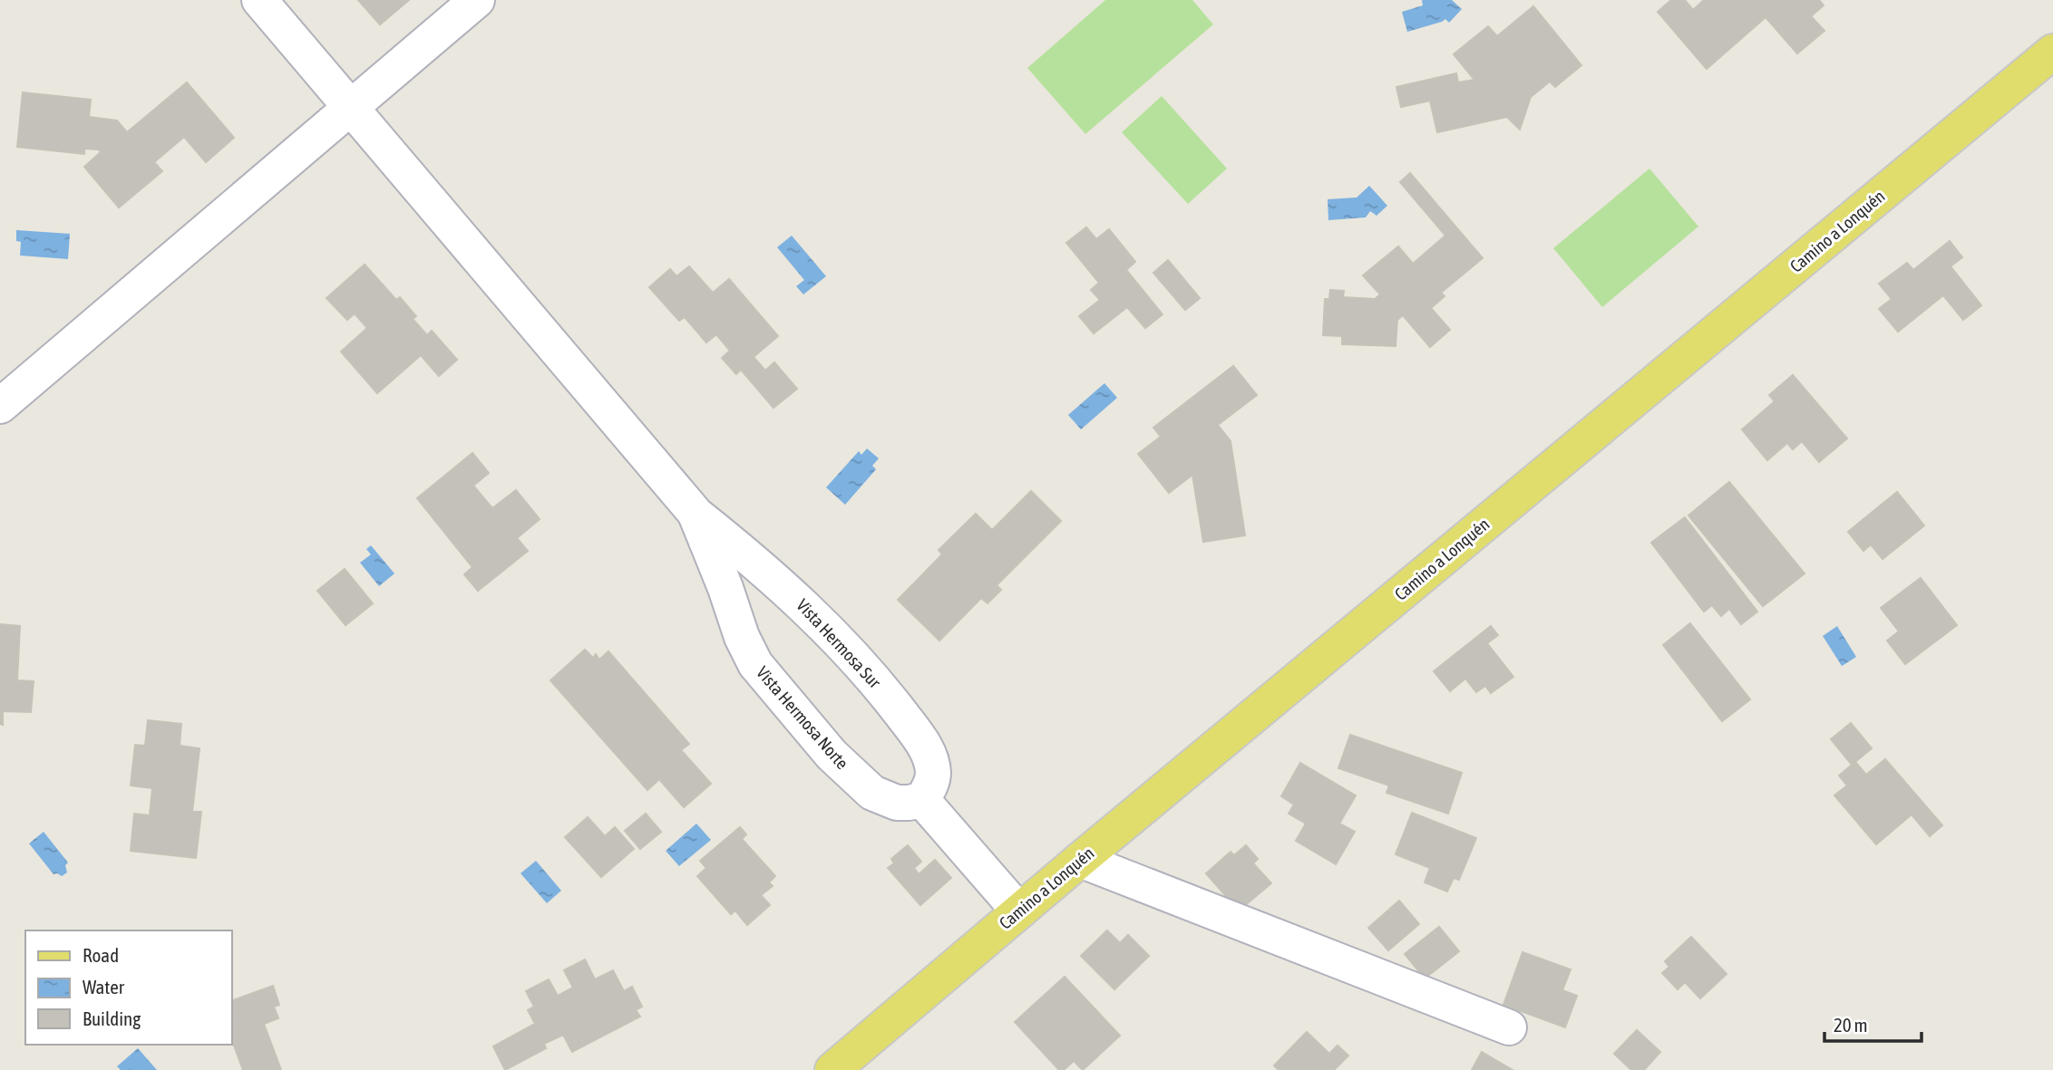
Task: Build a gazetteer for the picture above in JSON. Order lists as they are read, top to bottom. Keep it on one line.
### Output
{"streets":{"main road":["Camino a Lonquén"],"street":["Vista Hermosa Sur","Vista Hermosa Norte"]},"crossings":[["Vista Hermosa Sur","Vista Hermosa Norte"]],"legend":["Road","Water","Building"],"scale_bar":"20 m"}
